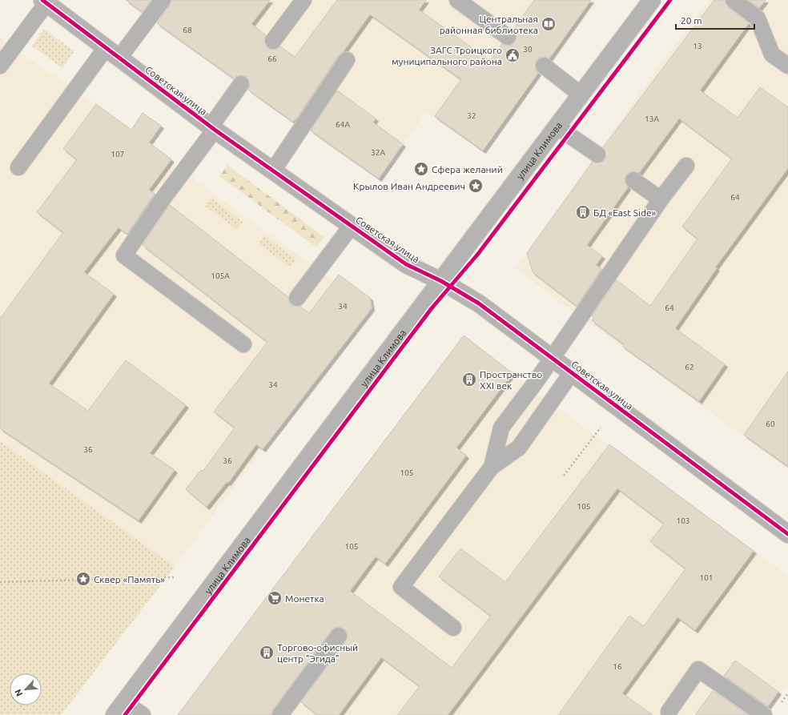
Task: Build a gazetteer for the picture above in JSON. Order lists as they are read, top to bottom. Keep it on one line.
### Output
{"streets":{"street":["Советская улица","улица Климова"]},"crossings":[["Советская улица","улица Климова"]],"places":{"library":["Центральная районная библиотека"],"public building":["ЗАГС Троицкого муниципального района"],"place":["Сфера желаний","Крылов Иван Андреевич","Сквер «Память»"],"building":["БД «East Side»","Пространство XXI век","Торгово-офисный центр \"Эгида\""],"supermarket":["Монетка"]},"house_numbers":["68","13","30","66","32","13А","64А","32А","107","64","105А","34","64","62","34","60","36","36","105","105","103","105","101","16"],"scale_bar":"20 m","north":"bottom left"}
